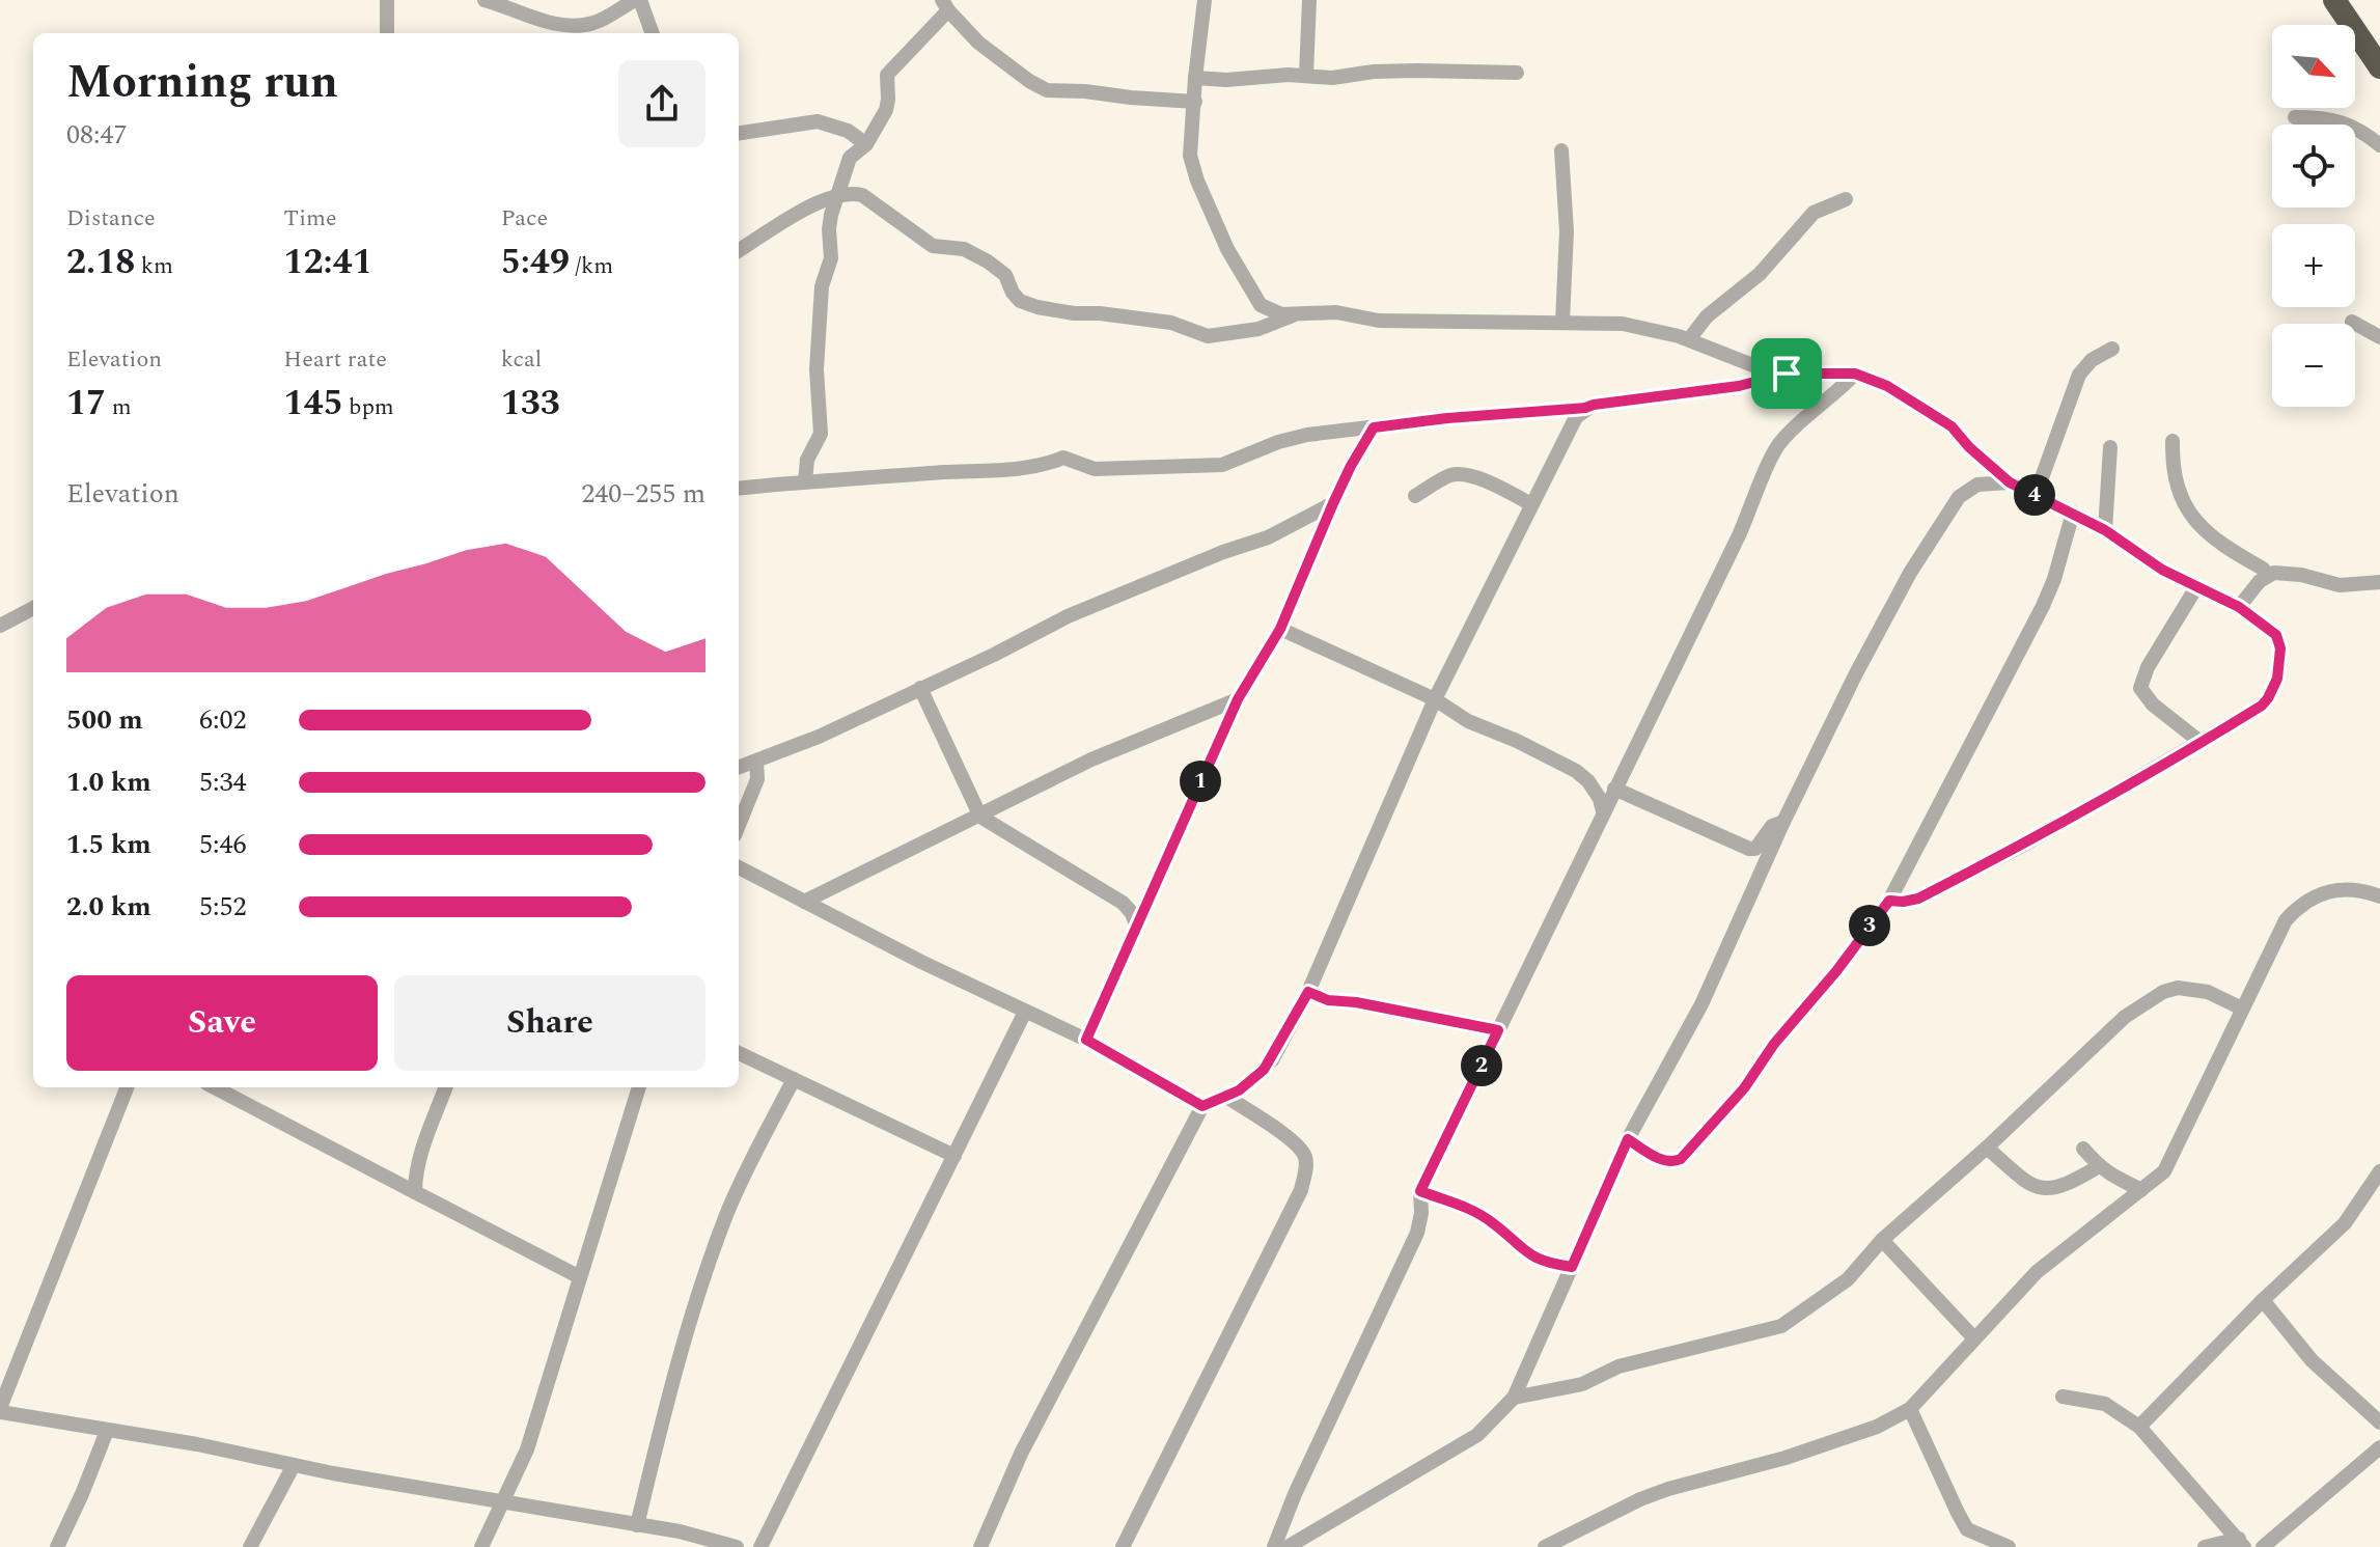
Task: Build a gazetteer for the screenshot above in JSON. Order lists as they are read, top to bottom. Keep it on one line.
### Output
{"north":"bottom right","page":{"map_buttons":["+","−"],"heading":["Morning run","08:47"],"stats":[["Distance","2.18 km"],["Time","12:41"],["Pace","5:49 /km"],["Elevation","17 m"],["Heart rate","145 bpm"],["kcal","133"]],"chart":["Elevation","240–255 m"],"pins":["4","1","3","2"],"list":[{"name":"500 m","note":"6:02"},{"name":"1.0 km","note":"5:34"},{"name":"1.5 km","note":"5:46"},{"name":"2.0 km","note":"5:52"}],"buttons":["Save","Share"]}}
